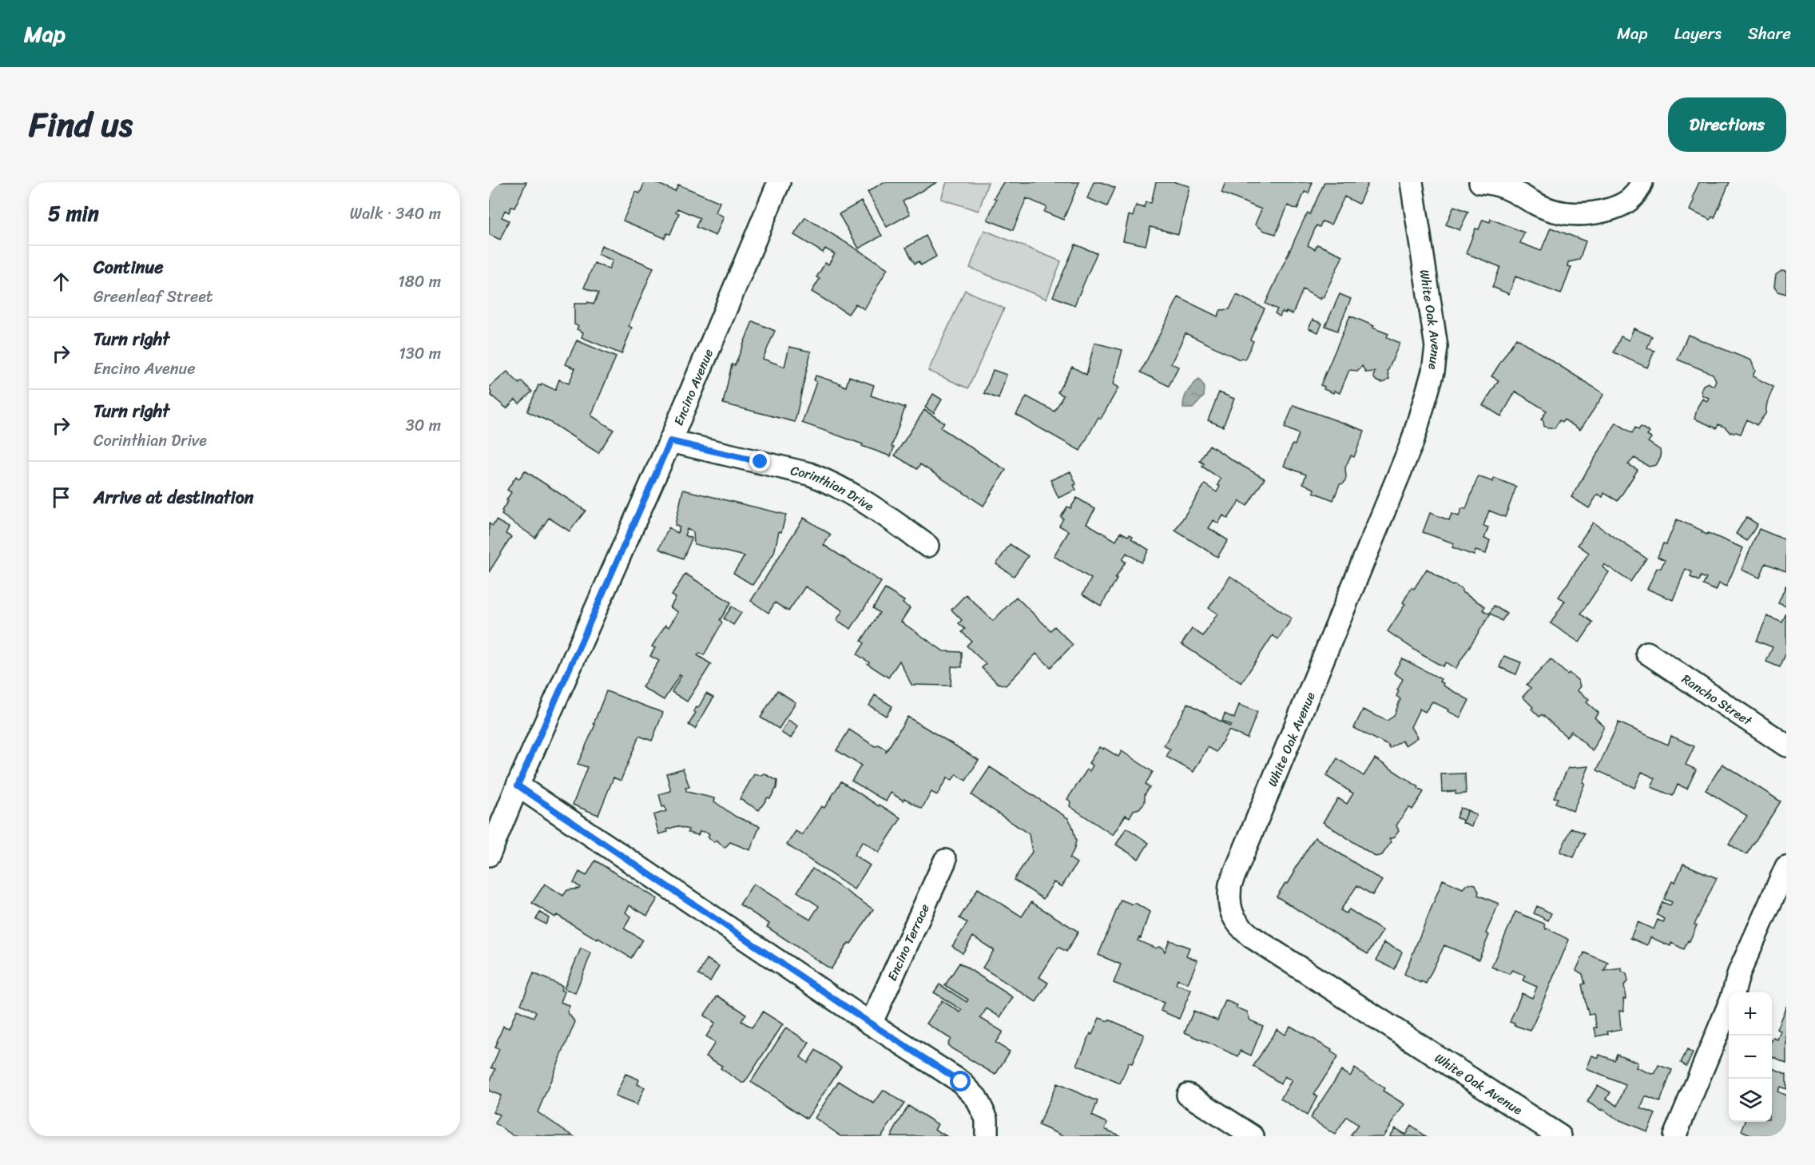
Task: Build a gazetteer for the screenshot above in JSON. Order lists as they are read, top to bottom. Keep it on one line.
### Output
{"streets":{"street":["White Oak Avenue","Encino Avenue","Corinthian Drive","Rancho Street","Encino Terrace"]},"crossings":[["Encino Avenue","Corinthian Drive"]],"page":{"header":"Map","nav":["Map","Layers","Share"],"title":"Find us","buttons":"Directions","heading":["5 min","Walk · 340 m"],"list":[["Continue","Greenleaf Street","180 m"],["Turn right","Encino Avenue","130 m"],["Turn right","Corinthian Drive","30 m"],"Arrive at destination"],"map_buttons":["+","−"]}}
